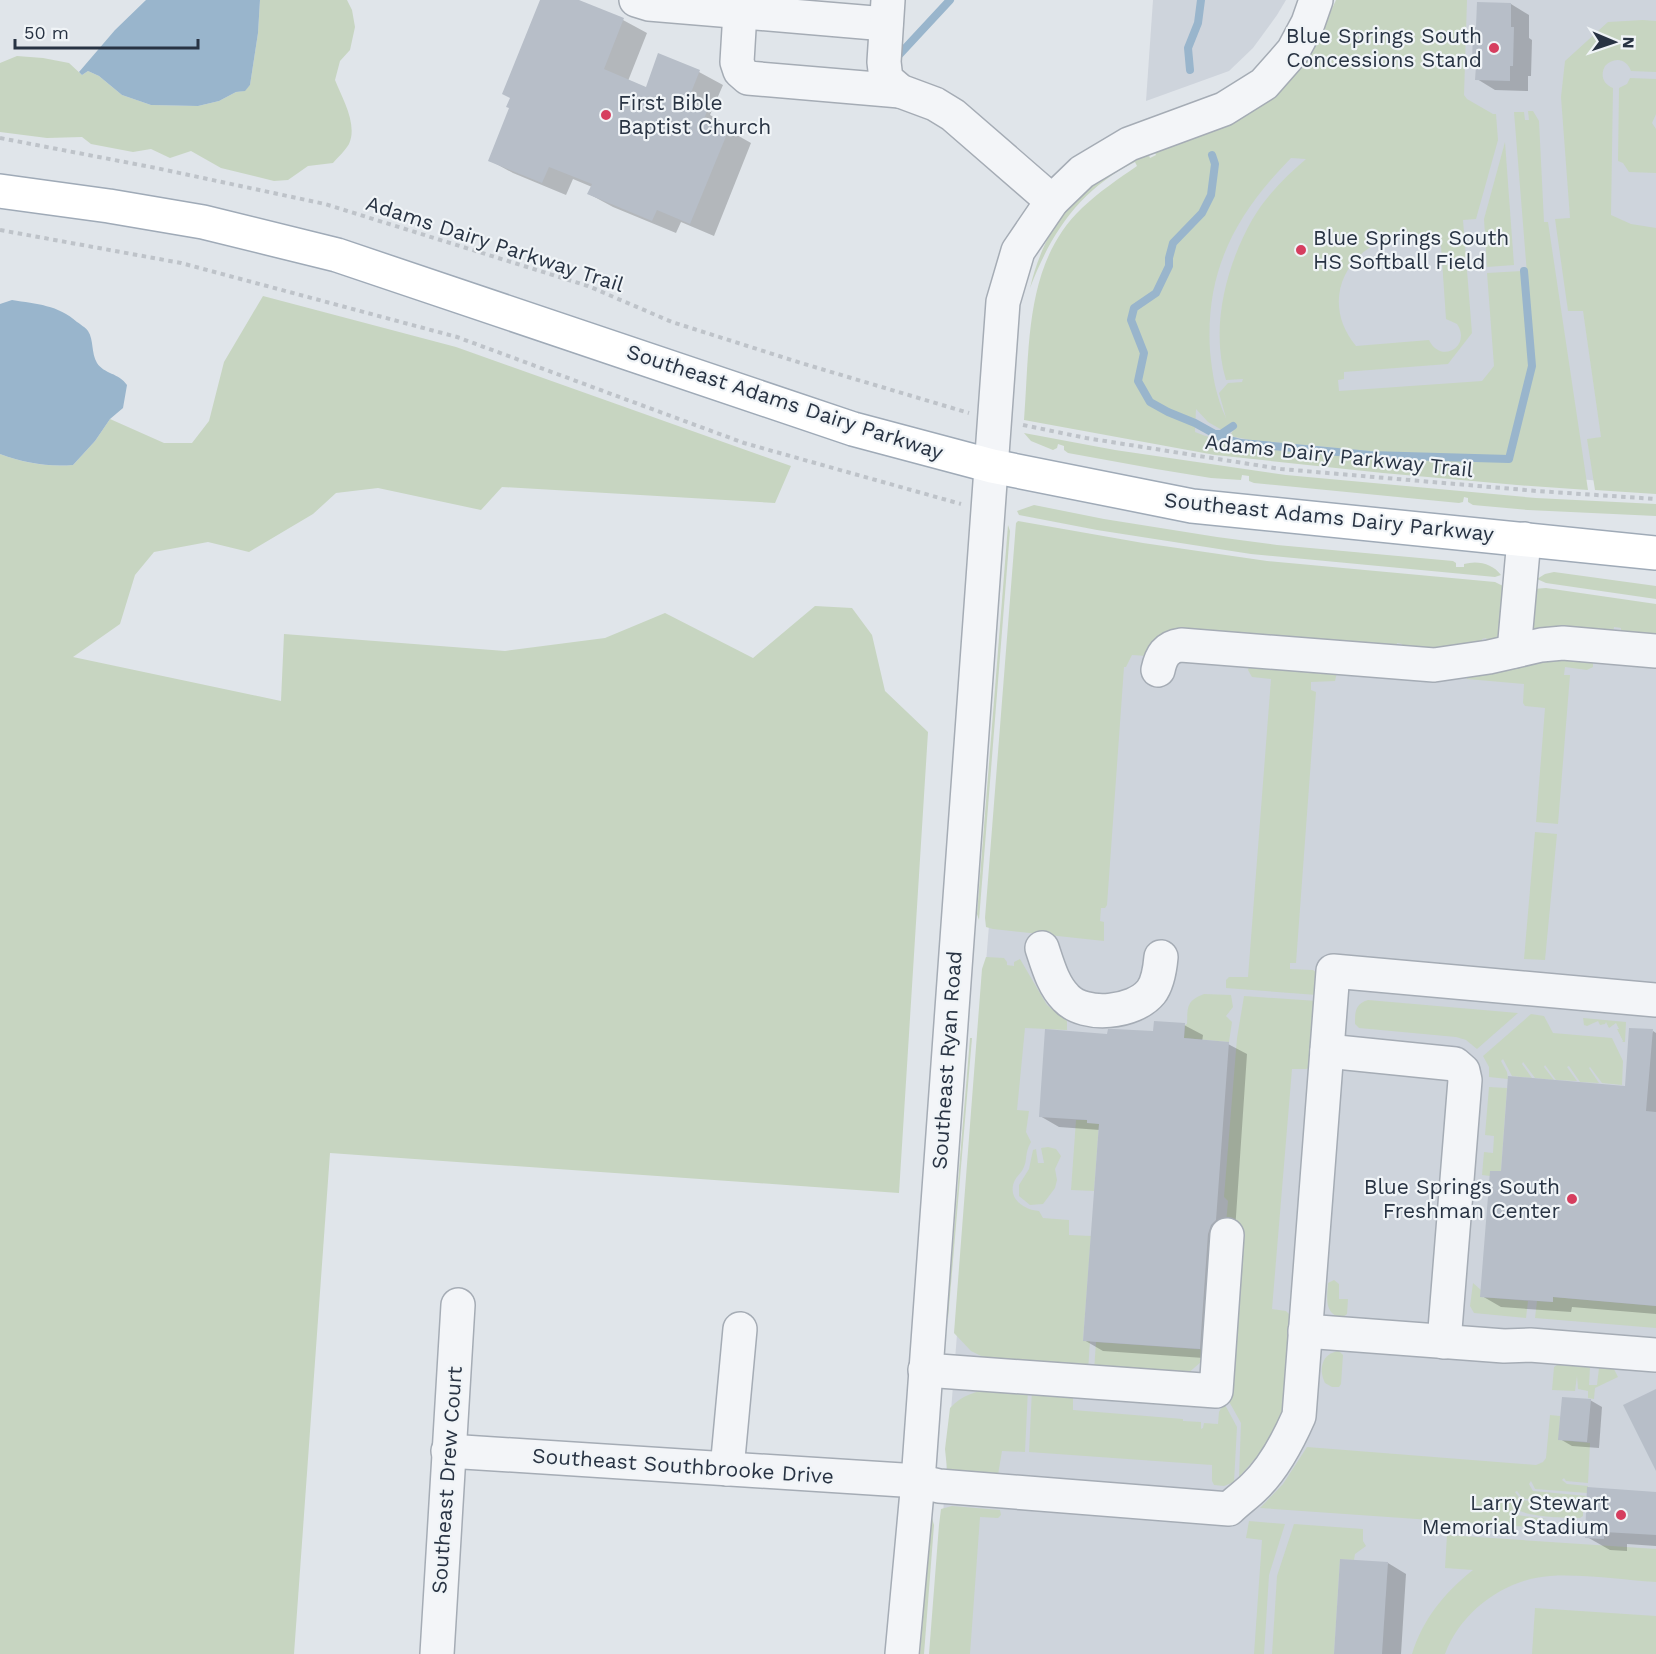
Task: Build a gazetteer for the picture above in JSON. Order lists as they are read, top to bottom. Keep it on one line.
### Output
{"streets":{"main road":["Southeast Adams Dairy Parkway"],"street":["Southeast Ryan Road","Southeast Southbrooke Drive","Southeast Drew Court"],"path":["Adams Dairy Parkway Trail"]},"crossings":[["Southeast Adams Dairy Parkway","Southeast Ryan Road"],["Southeast Ryan Road","Southeast Southbrooke Drive"],["Southeast Southbrooke Drive","Southeast Drew Court"]],"places":["Blue Springs South Concessions Stand","First Bible Baptist Church","Blue Springs South HS Softball Field","Blue Springs South Freshman Center","Larry Stewart Memorial Stadium"],"scale_bar":"50 m","north":"right"}
